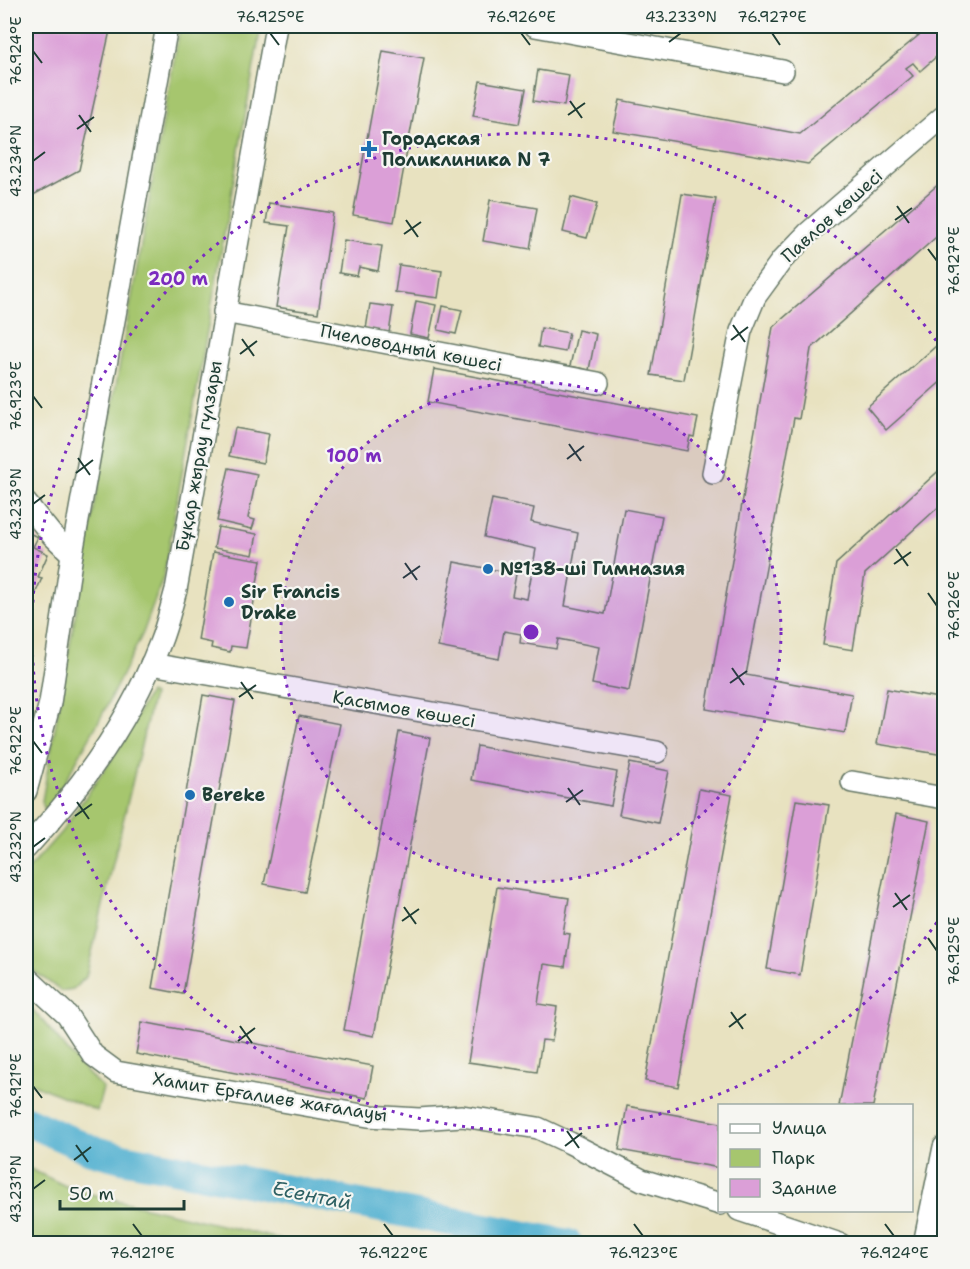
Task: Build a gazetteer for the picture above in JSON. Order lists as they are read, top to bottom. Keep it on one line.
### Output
{"streets":{"street":["Павлов көшесі","Пчеловодный көшесі","Бұқар жырау гүлзары","Қасымов көшесі","Хамит Ерғалиев жағалауы"]},"crossings":[["Пчеловодный көшесі","Бұқар жырау гүлзары"],["Бұқар жырау гүлзары","Қасымов көшесі"]],"water":["Есентай"],"places":{"health":["Городская Поликлиника N 7"],"other":["№138-ші Гимназия","Sir Francis Drake","Bereke"]},"legend":["Улица","Парк","Здание"],"scale_bar":"50 m","coordinates":["76.925°E","76.926°E","43.233°N","76.927°E","76.924°E","43.234°N","76.923°E","76.922°E","43.232°N","76.921°E","43.231°N"],"rings":["200 m","100 m"]}
